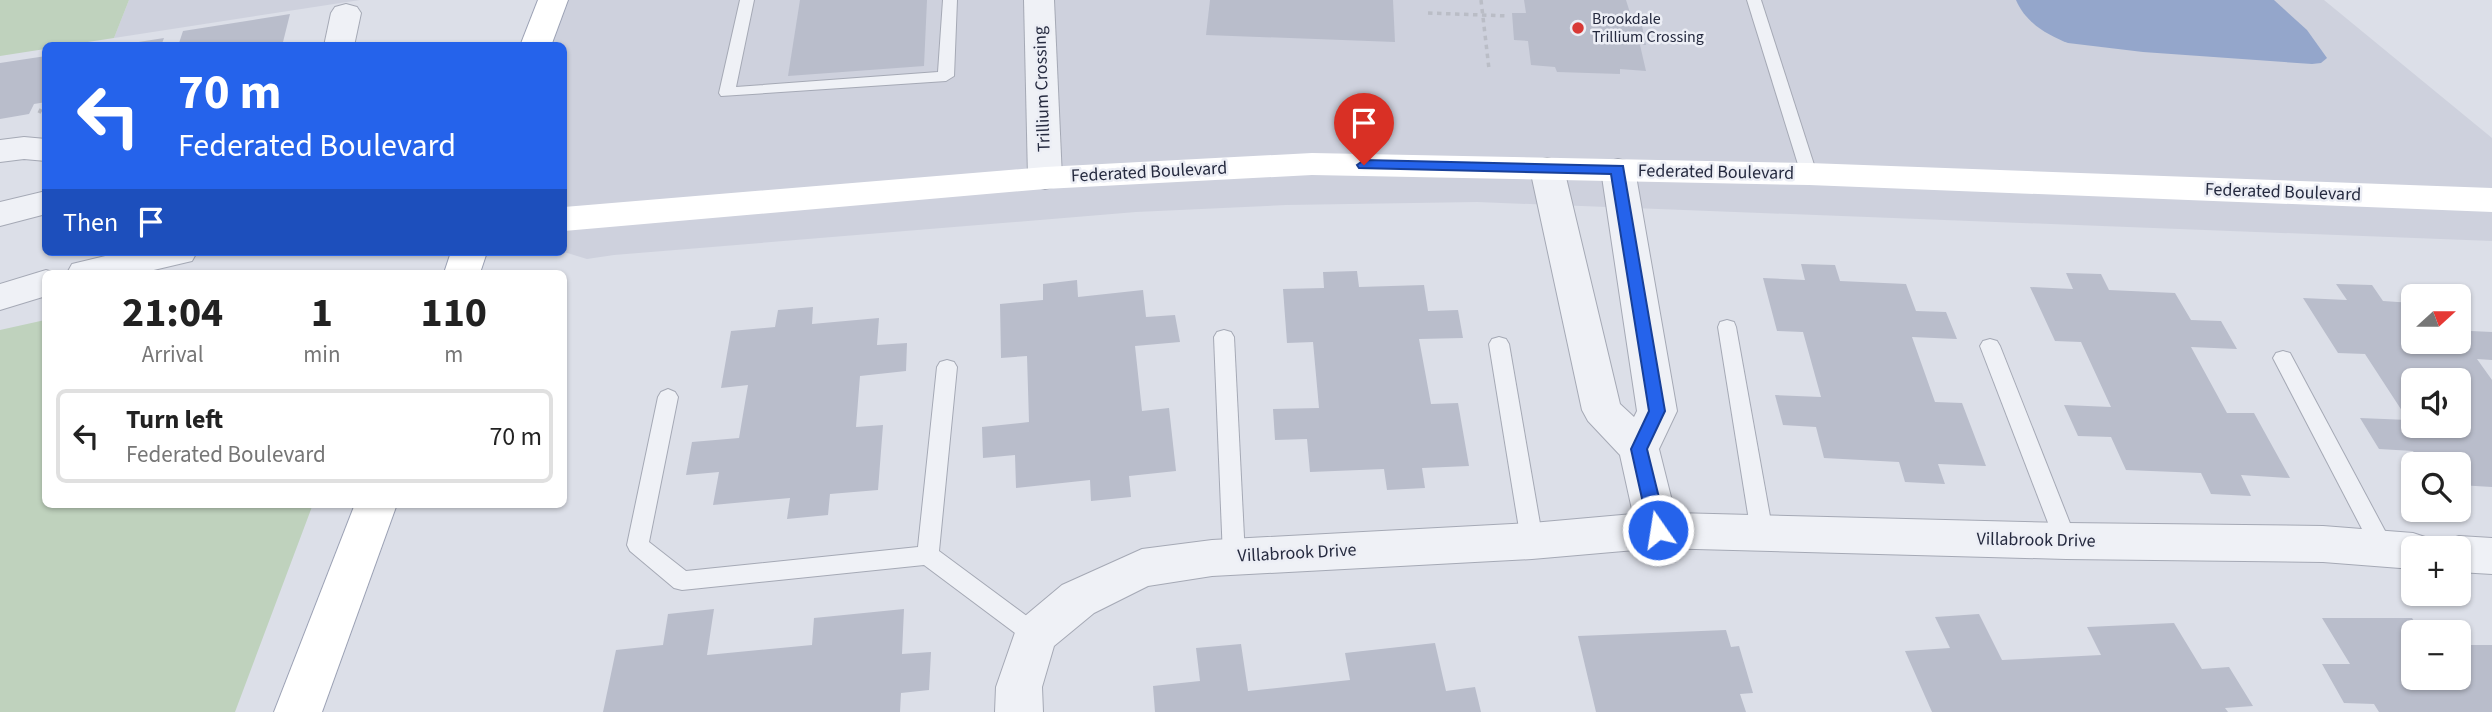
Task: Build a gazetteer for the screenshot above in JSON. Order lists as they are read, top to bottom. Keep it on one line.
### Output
{"streets":{"main road":["Federated Boulevard"],"street":["Trillium Crossing","Villabrook Drive"]},"crossings":[["Trillium Crossing","Federated Boulevard"]],"places":["Brookdale Trillium Crossing"],"north":"right","page":{"turn":["70 m","Federated Boulevard"],"then":"Then","eta":["21:04","Arrival","1","min","110","m"],"map_buttons":["+","−"],"list":[{"name":"Turn left","note":"Federated Boulevard","value":"70 m"}]}}
